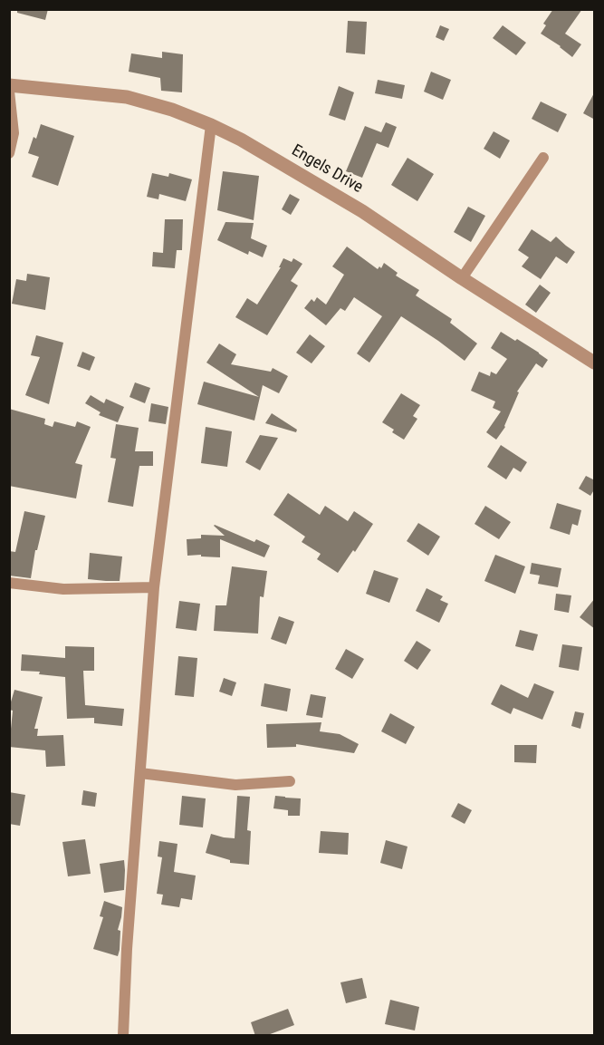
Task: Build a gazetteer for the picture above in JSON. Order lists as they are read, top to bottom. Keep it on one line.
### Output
{"streets":{"street":["Engels Drive"]}}
